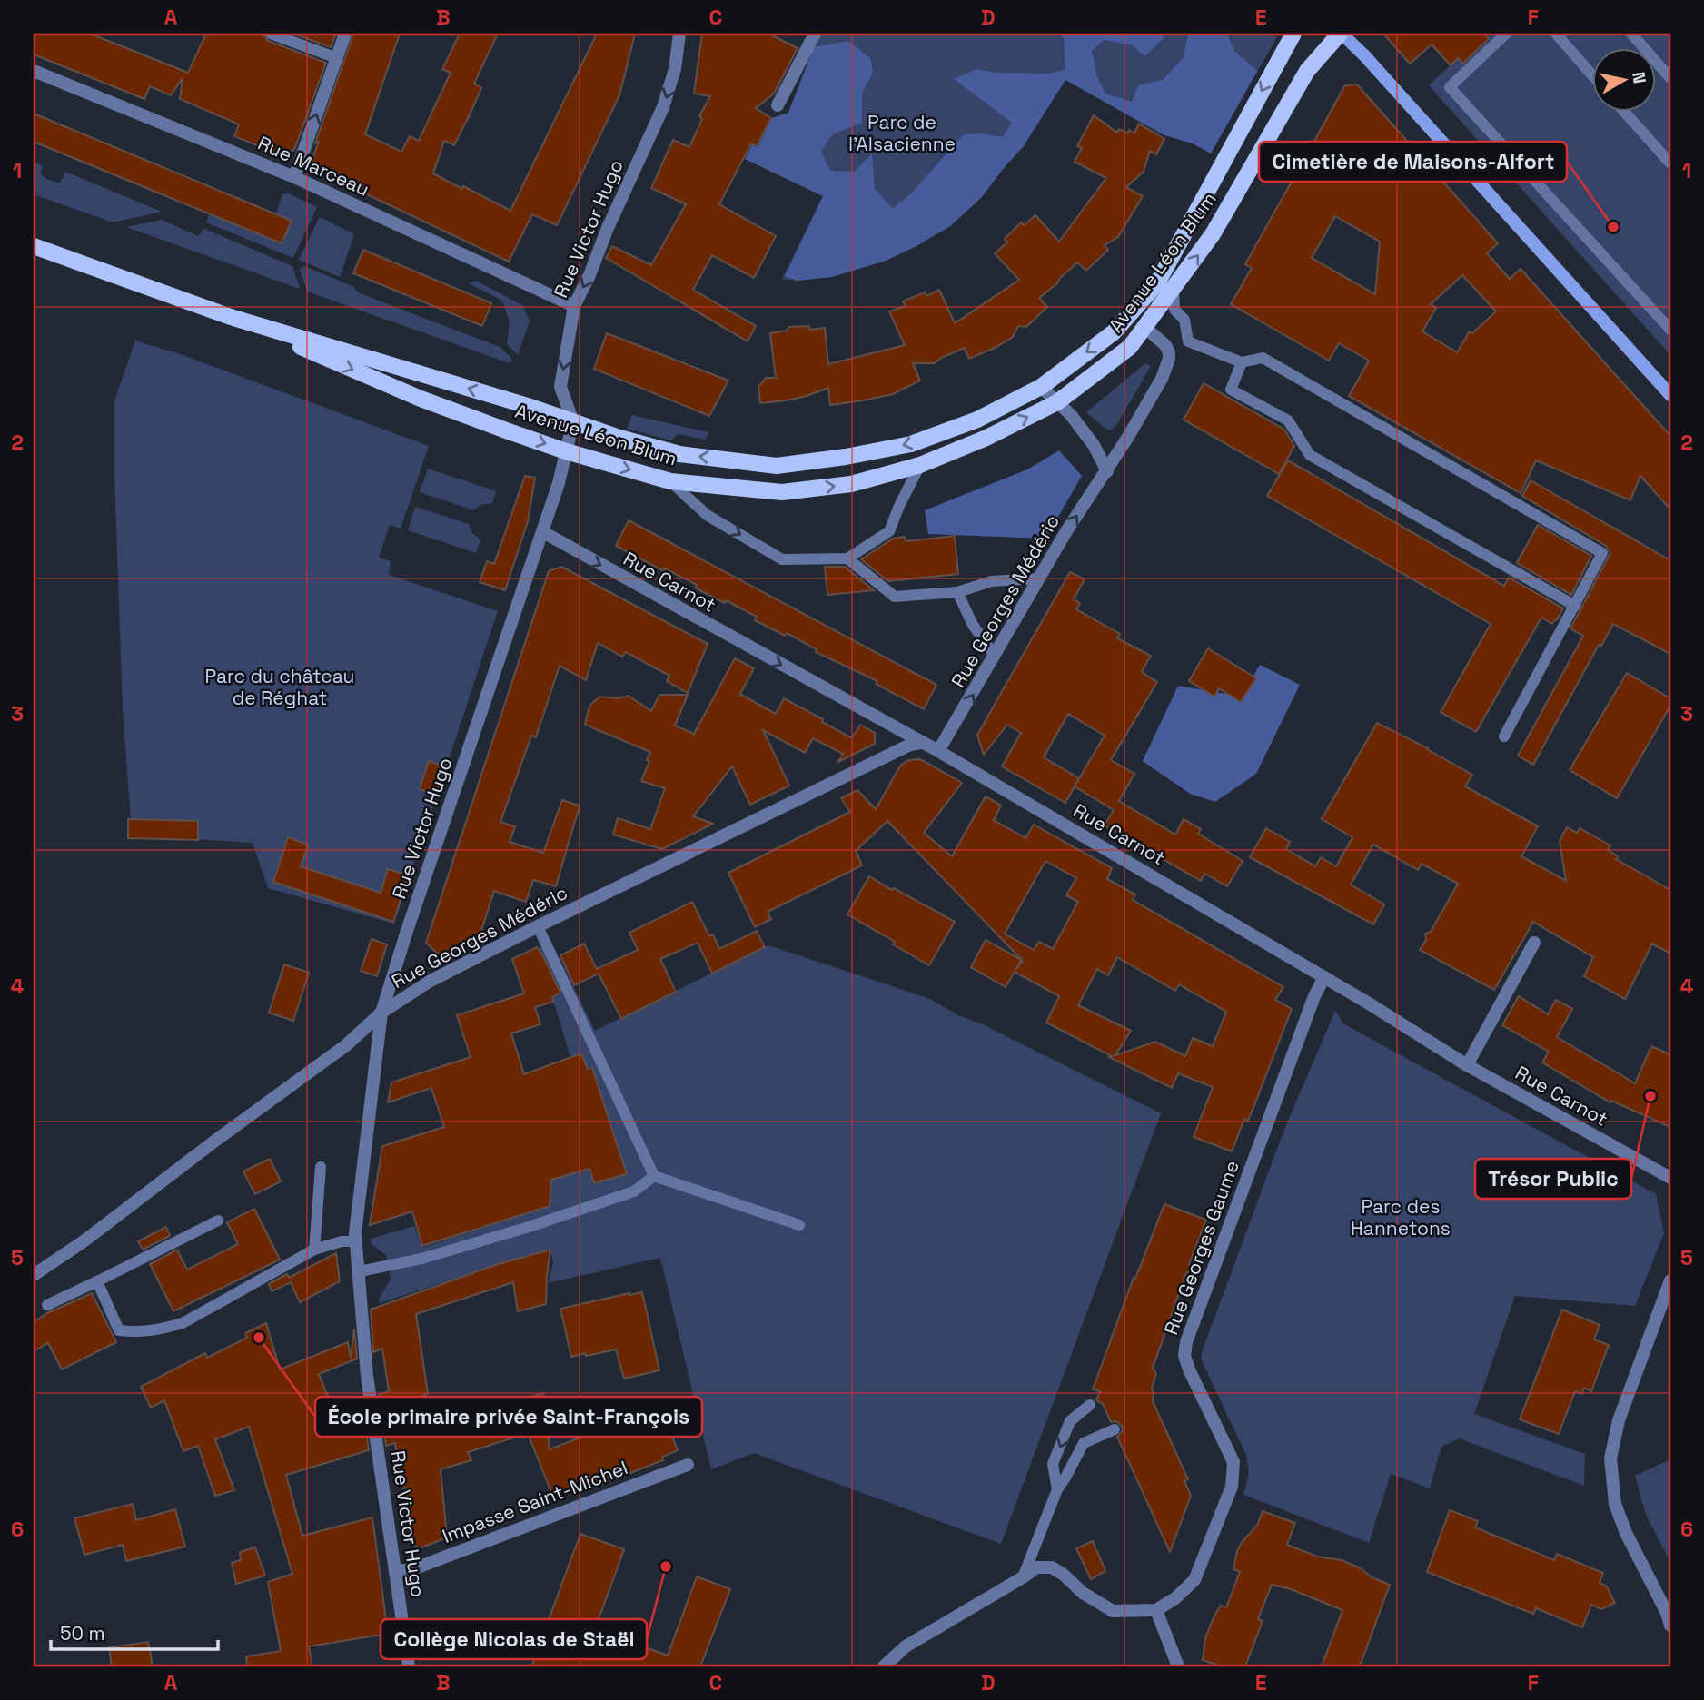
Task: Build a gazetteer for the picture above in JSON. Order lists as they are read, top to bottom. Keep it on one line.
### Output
{"streets":{"main road":["Avenue Léon Blum"],"street":["Rue Marceau","Rue Victor Hugo","Rue Carnot","Rue Georges Médéric","Rue Georges Gaume","Impasse Saint-Michel"]},"crossings":[["Rue Marceau","Rue Victor Hugo"],["Rue Victor Hugo","Avenue Léon Blum"],["Rue Victor Hugo","Rue Carnot"],["Rue Victor Hugo","Rue Georges Médéric"],["Rue Victor Hugo","Impasse Saint-Michel"],["Avenue Léon Blum","Rue Georges Médéric"],["Rue Carnot","Rue Georges Médéric"],["Rue Carnot","Rue Georges Gaume"]],"parks":["Parc de l'Alsacienne","Parc du château de Réghat","Parc des Hannetons"],"places":["Cimetière de Maisons-Alfort","Trésor Public","École primaire privée Saint-François","Collège Nicolas de Staël"],"scale_bar":"50 m","north":"right","grid":{"columns":["A","B","C","D","E","F"],"rows":["1","2","3","4","5","6"]}}
